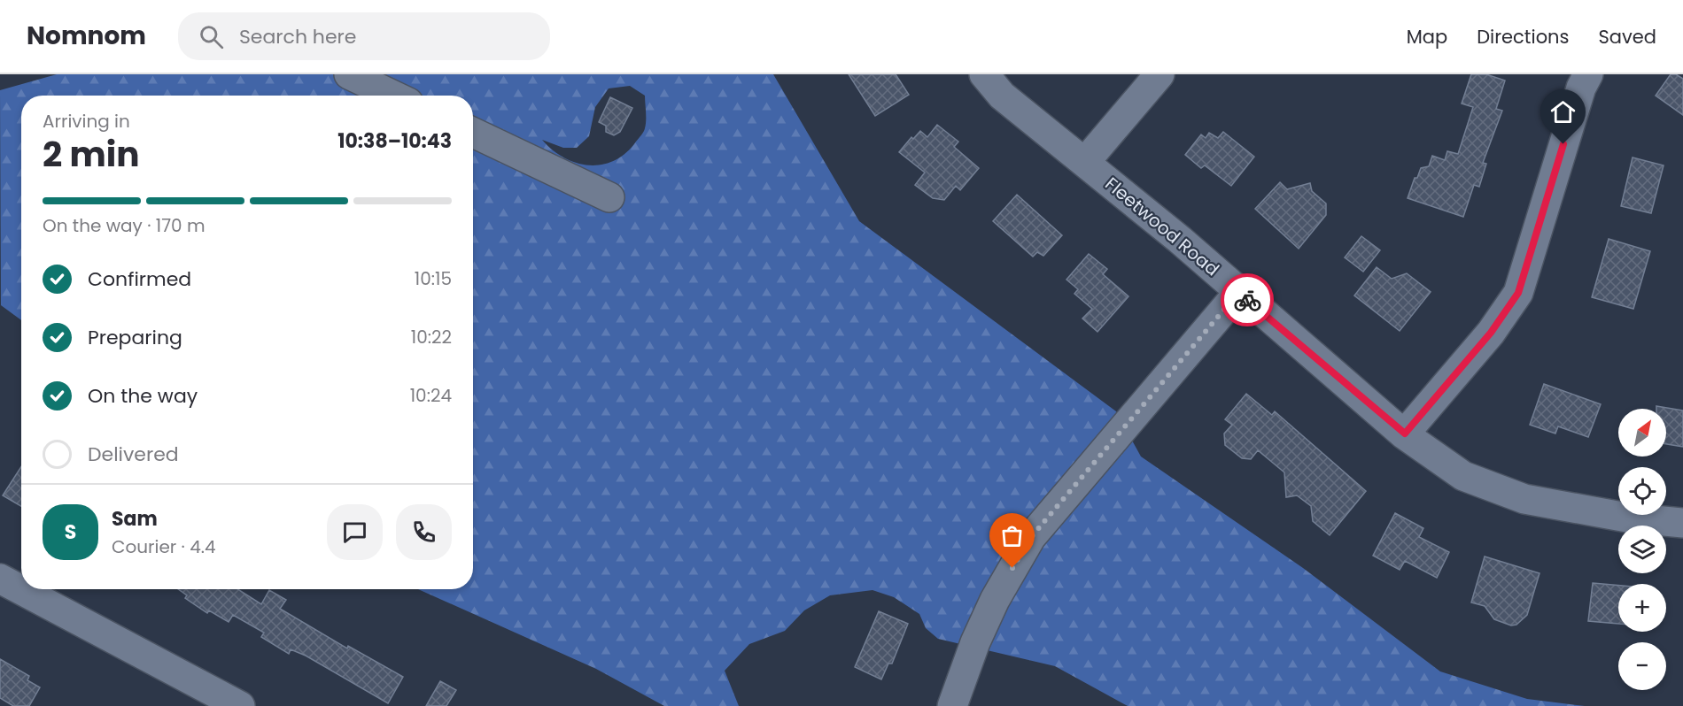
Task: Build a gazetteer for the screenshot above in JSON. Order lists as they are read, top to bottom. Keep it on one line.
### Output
{"streets":{"street":["Fleetwood Road"]},"north":"top right","page":{"header":"Nomnom","search":"Search here","nav":["Map","Directions","Saved"],"heading":["2 min","Arriving in","10:38–10:43"],"panel":["Sam","Courier · 4.4"],"bar":"On the way · 170 m","list":[["Confirmed","10:15"],["Preparing","10:22"],["On the way","10:24"],"Delivered"],"map_buttons":["+","−"],"round":"S"}}
